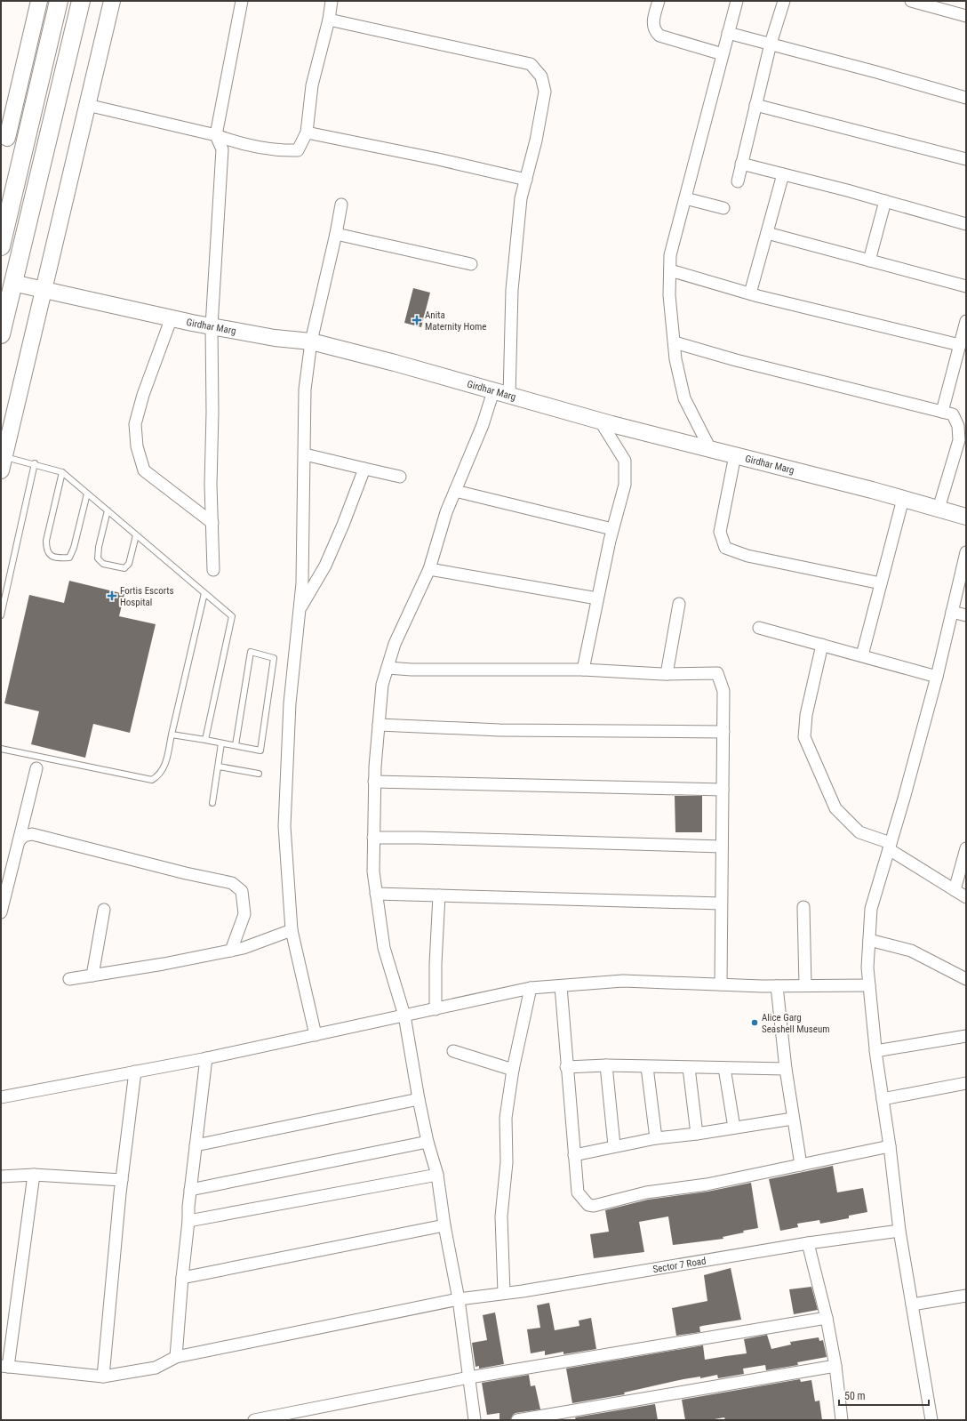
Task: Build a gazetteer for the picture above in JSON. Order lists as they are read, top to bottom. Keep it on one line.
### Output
{"streets":{"street":["Girdhar Marg","Sector 7 Road"]},"places":{"health":["Anita Maternity Home","Fortis Escorts Hospital"],"other":["Alice Garg Seashell Museum"]},"scale_bar":"50 m"}
